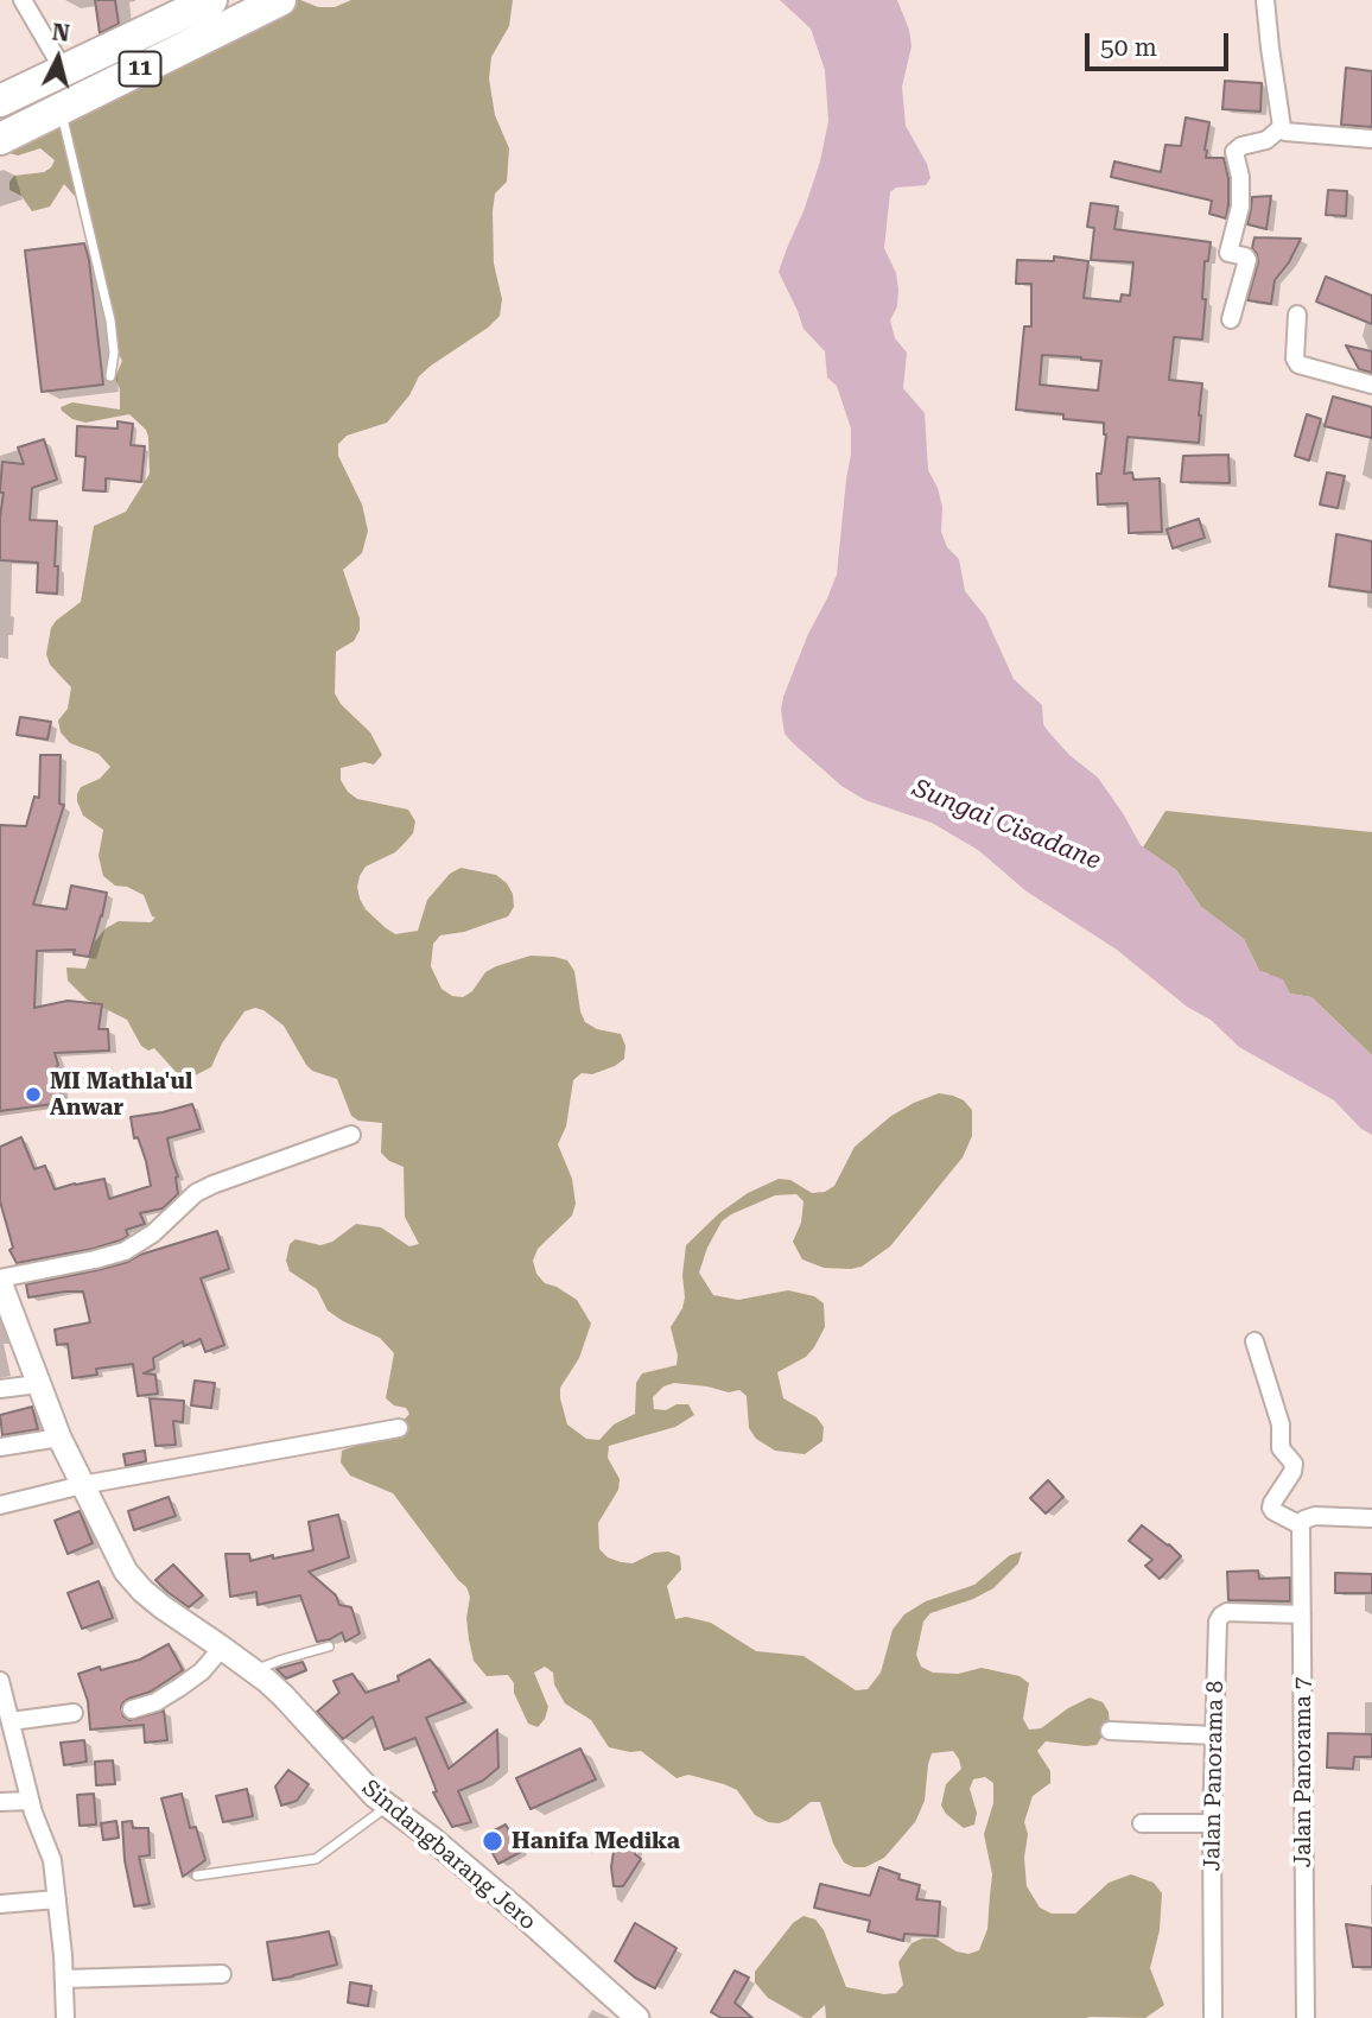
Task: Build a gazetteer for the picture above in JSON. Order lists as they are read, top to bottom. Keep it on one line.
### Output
{"streets":{"highway":["11"],"street":["Jalan Panorama 7","Jalan Panorama 8","Sindangbarang Jero"]},"crossings":[["Jalan Panorama 7","Jalan Panorama 8"]],"water":["Sungai Cisadane"],"places":["MI Mathla'ul Anwar","Hanifa Medika"],"scale_bar":"50 m","north":"top"}
